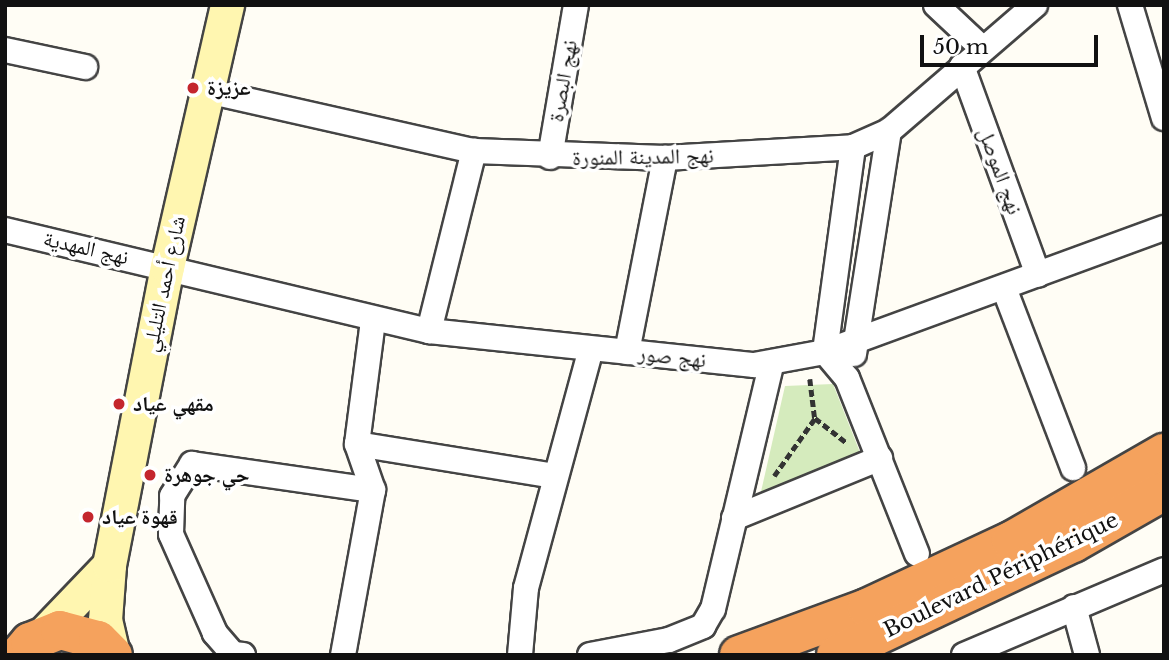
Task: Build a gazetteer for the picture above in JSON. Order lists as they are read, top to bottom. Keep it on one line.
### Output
{"streets":{"highway":["Boulevard Périphérique"],"street":["نهج البصرة","نهج المدينة المنورة","نهج الموصل","نهج المهدية","شارع أحمد التليلي","نهج صور"]},"crossings":[["نهج البصرة","نهج المدينة المنورة"],["نهج المدينة المنورة","نهج الموصل"],["نهج المدينة المنورة","شارع أحمد التليلي"],["نهج الموصل","نهج صور"],["نهج المهدية","شارع أحمد التليلي"],["نهج المهدية","نهج صور"],["شارع أحمد التليلي","نهج صور"]],"places":["عزيزة","مقهي عياد","حي جوهرة","قهوة عياد"],"scale_bar":"50 m"}
